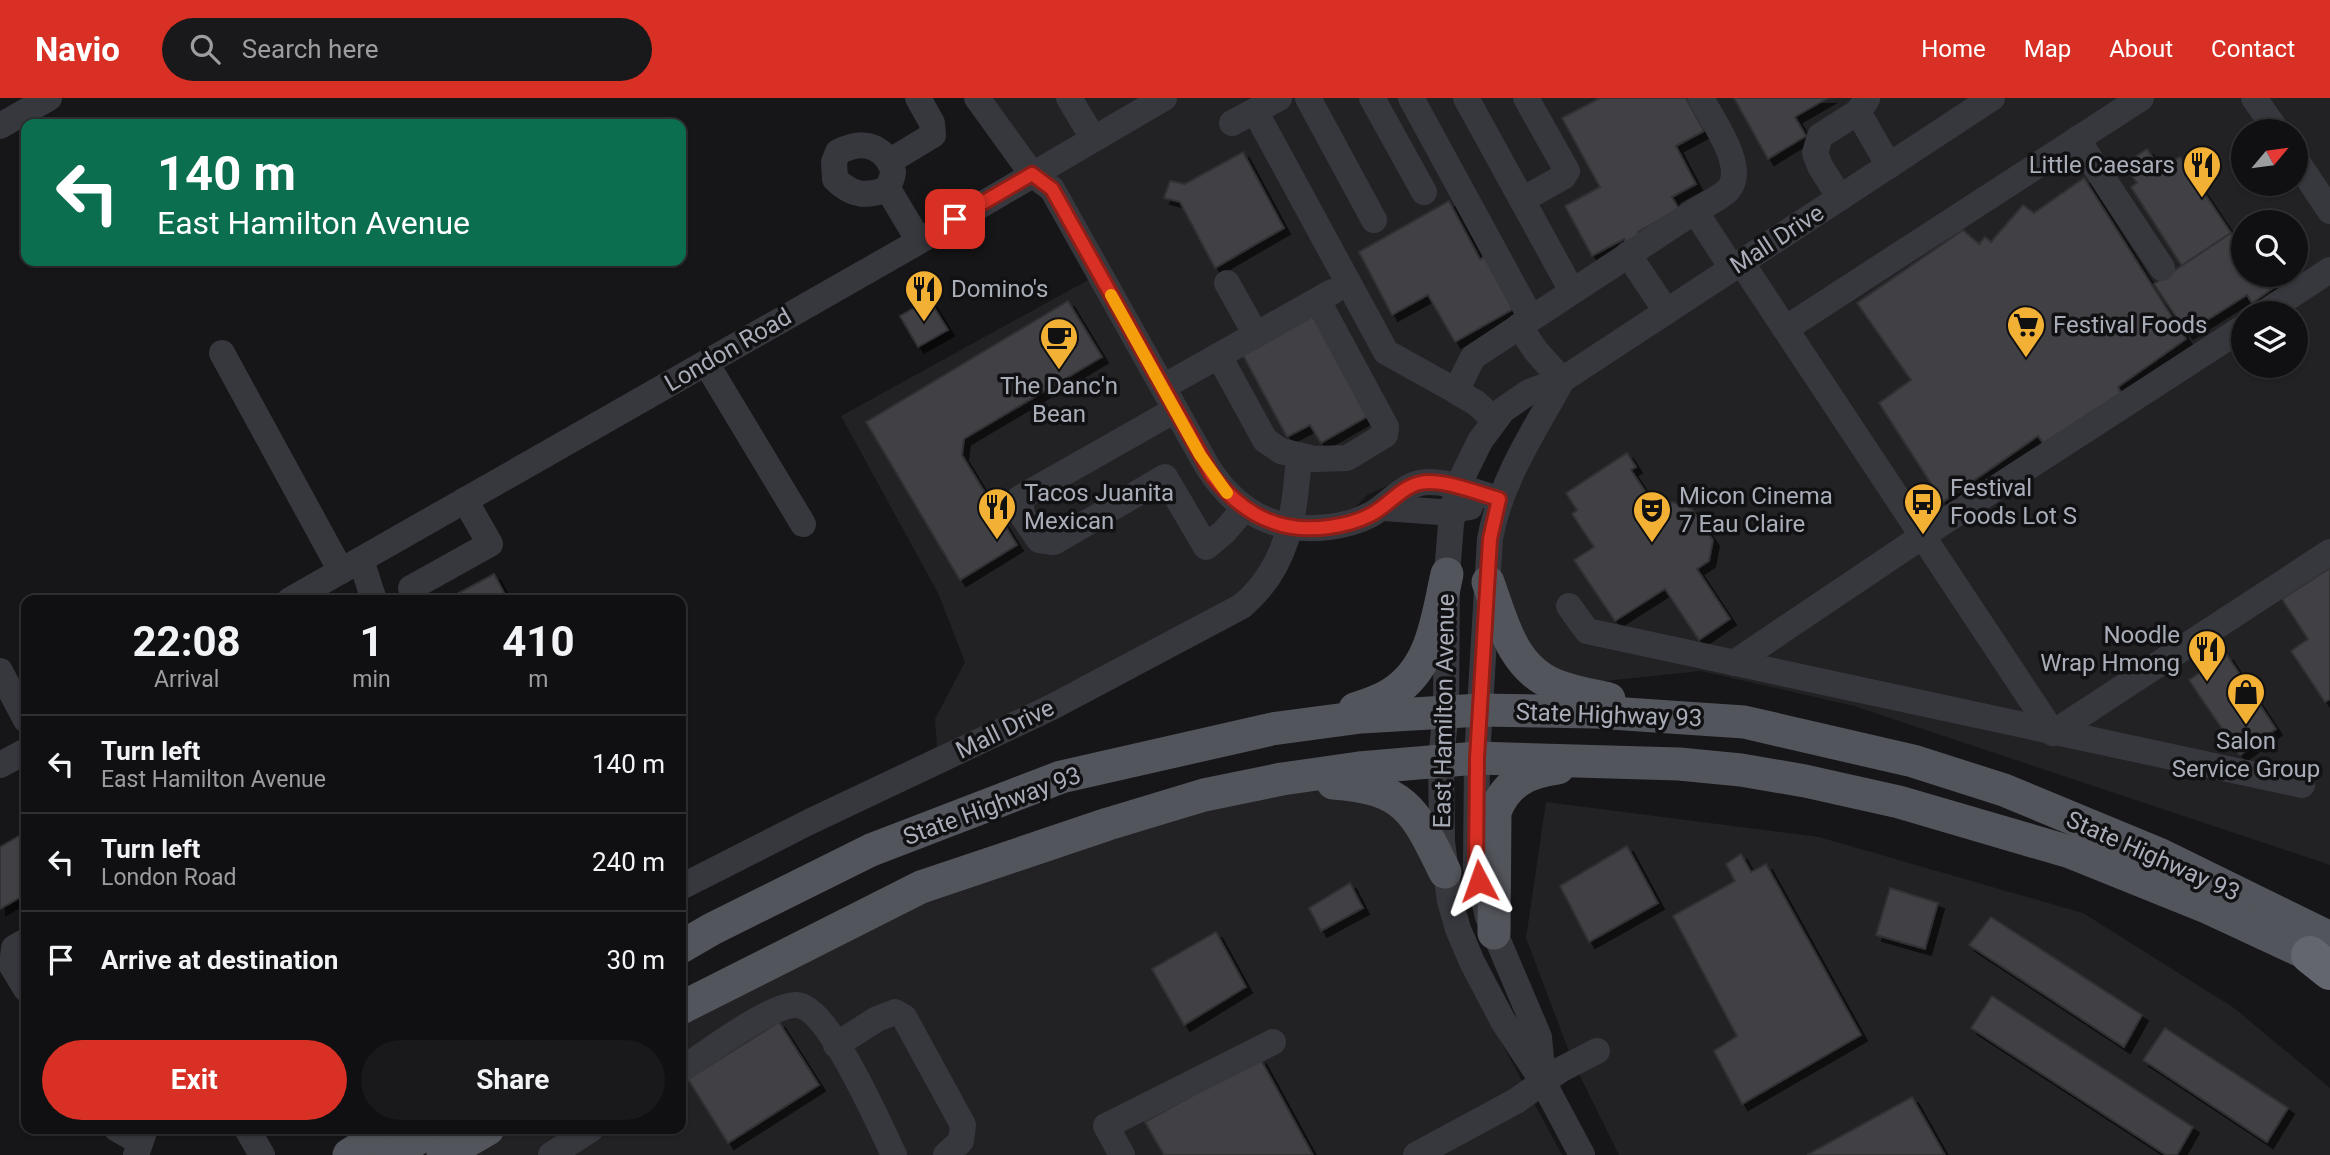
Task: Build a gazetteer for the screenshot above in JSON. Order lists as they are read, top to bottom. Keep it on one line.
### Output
{"streets":{"main road":["State Highway 93"],"street":["Mall Drive","London Road","East Hamilton Avenue"]},"crossings":[["Mall Drive","East Hamilton Avenue"],["East Hamilton Avenue","State Highway 93"]],"places":{"restaurant":["Little Caesars","Domino's","Tacos Juanita Mexican","Noodle Wrap Hmong"],"supermarket":["Festival Foods"],"cafe":["The Danc'n Bean"],"bus stop":["Festival Foods Lot S"],"theatre":["Micon Cinema 7 Eau Claire"],"shop":["Salon Service Group"]},"north":"top right","page":{"header":"Navio","search":"Search here","nav":["Home","Map","About","Contact"],"turn":["140 m","East Hamilton Avenue"],"eta":["22:08","Arrival","1","min","410","m"],"list":[{"name":"Turn left","note":"East Hamilton Avenue","value":"140 m"},{"name":"Turn left","note":"London Road","value":"240 m"},{"name":"Arrive at destination","value":"30 m"}],"buttons":["Exit","Share"]}}
